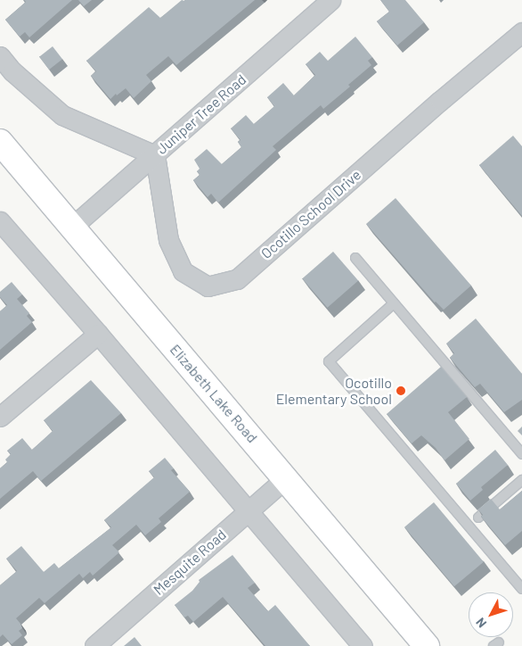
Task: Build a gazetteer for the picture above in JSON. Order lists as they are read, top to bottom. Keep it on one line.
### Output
{"streets":{"main road":["Elizabeth Lake Road"],"street":["Juniper Tree Road","Ocotillo School Drive","Mesquite Road"]},"crossings":[["Juniper Tree Road","Ocotillo School Drive"],["Juniper Tree Road","Elizabeth Lake Road"],["Elizabeth Lake Road","Mesquite Road"]],"places":["Ocotillo Elementary School"],"north":"bottom left"}
